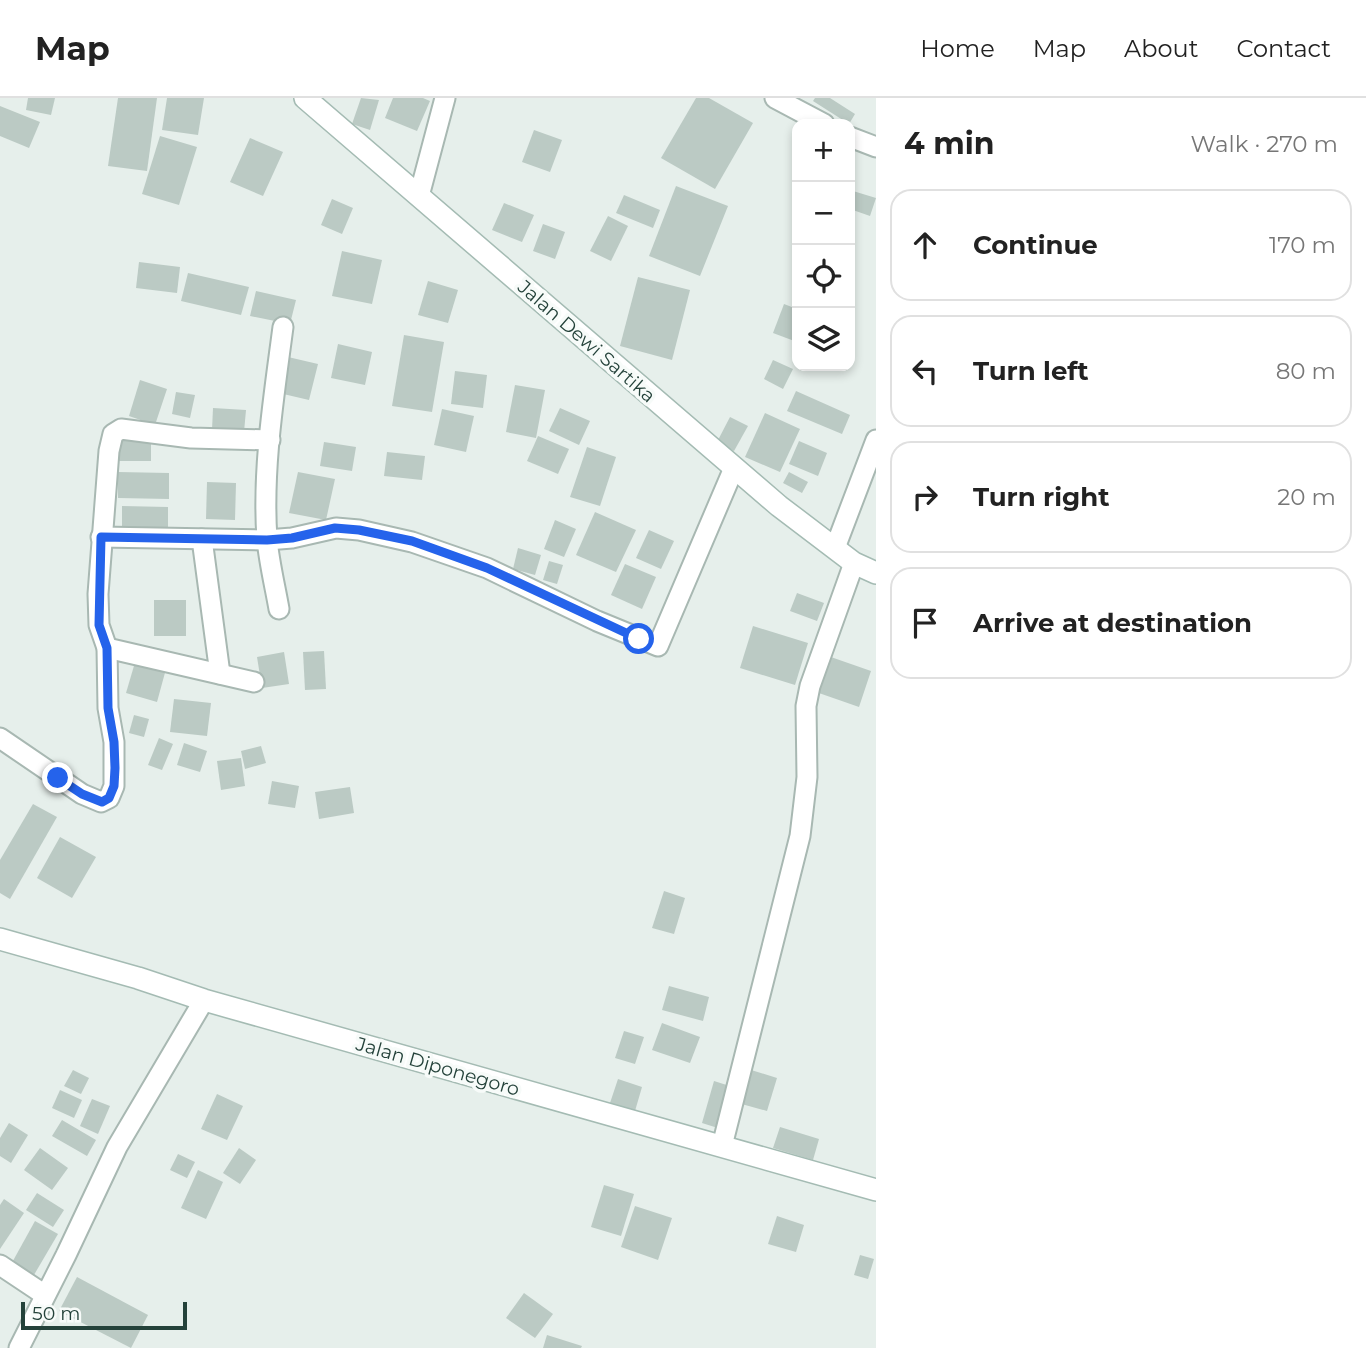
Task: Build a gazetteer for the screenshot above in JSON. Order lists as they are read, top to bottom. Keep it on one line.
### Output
{"streets":{"street":["Jalan Dewi Sartika","Jalan Diponegoro"]},"scale_bar":"50 m","page":{"header":"Map","nav":["Home","Map","About","Contact"],"heading":["4 min","Walk · 270 m"],"map_buttons":["+","−"],"list":[["Continue","170 m"],["Turn left","80 m"],["Turn right","20 m"],"Arrive at destination"],"scale":"50 m"}}
